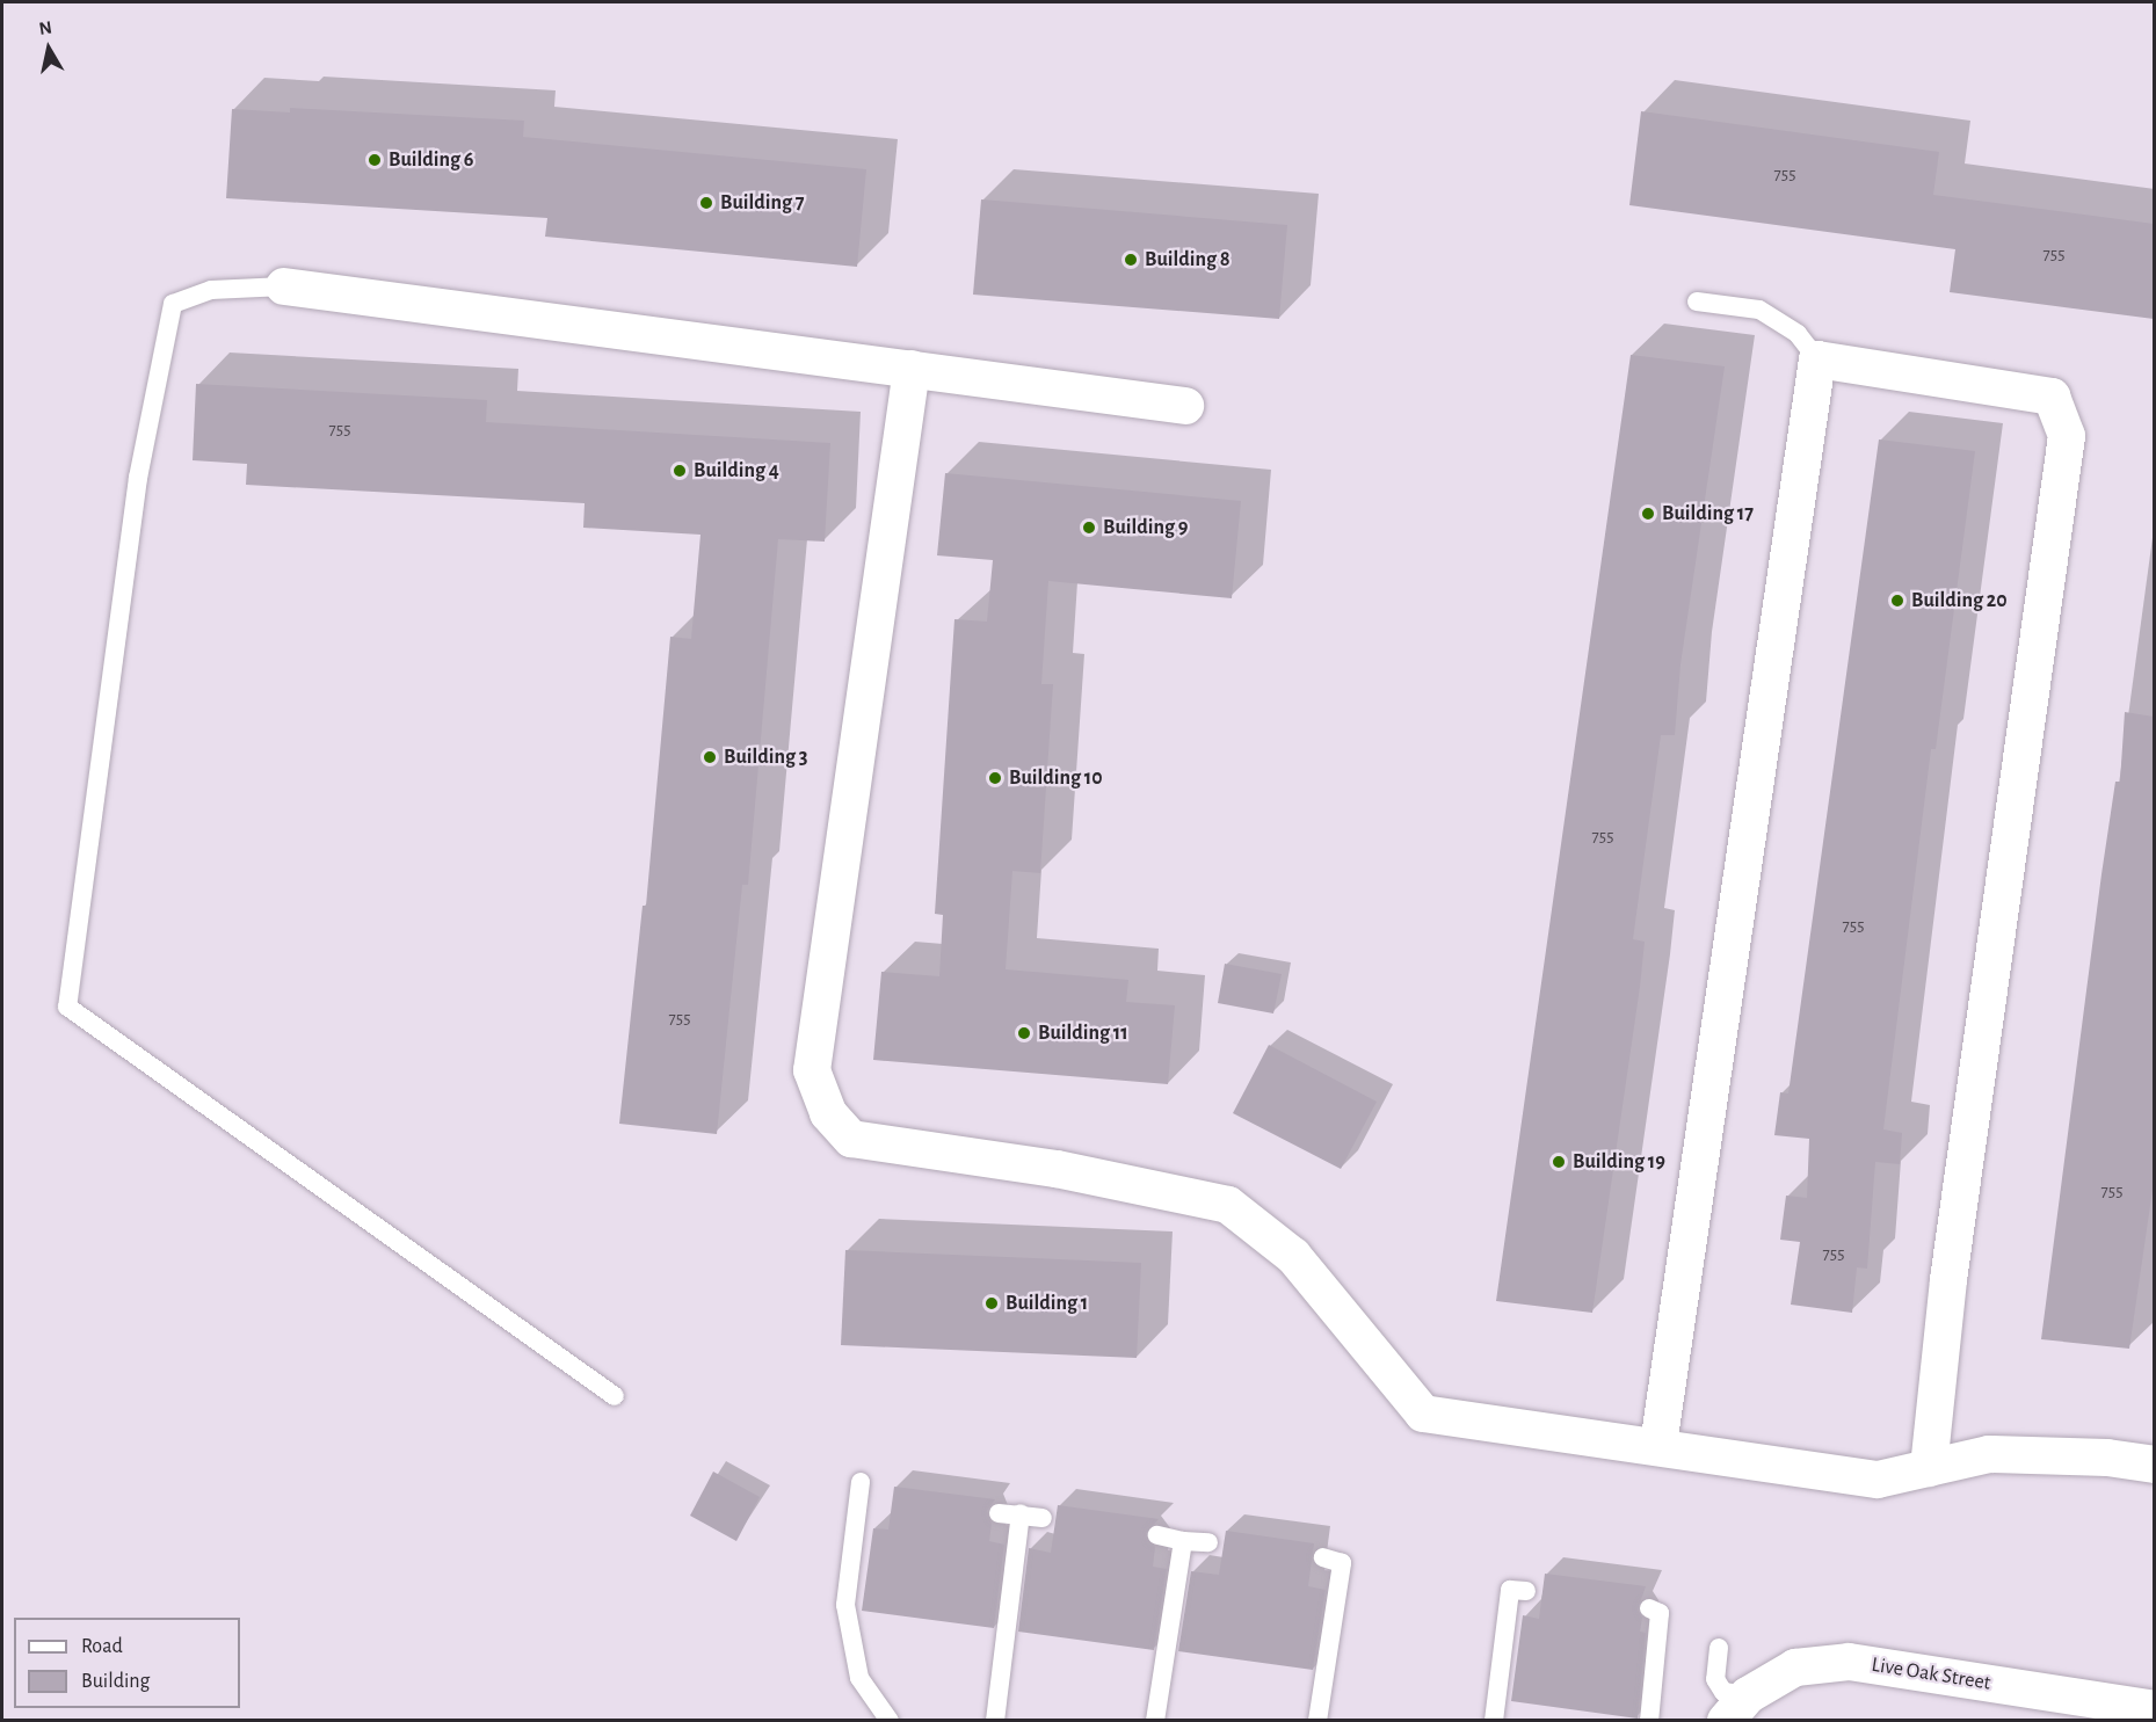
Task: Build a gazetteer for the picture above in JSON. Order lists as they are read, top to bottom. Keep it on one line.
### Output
{"streets":{"street":["Live Oak Street"]},"places":["Building 6","Building 7","Building 8","Building 4","Building 17","Building 9","Building 20","Building 3","Building 10","Building 11","Building 19","Building 1"],"house_numbers":["755","755","755","755","755","755","755","755"],"legend":["Road","Building"],"north":"top"}
